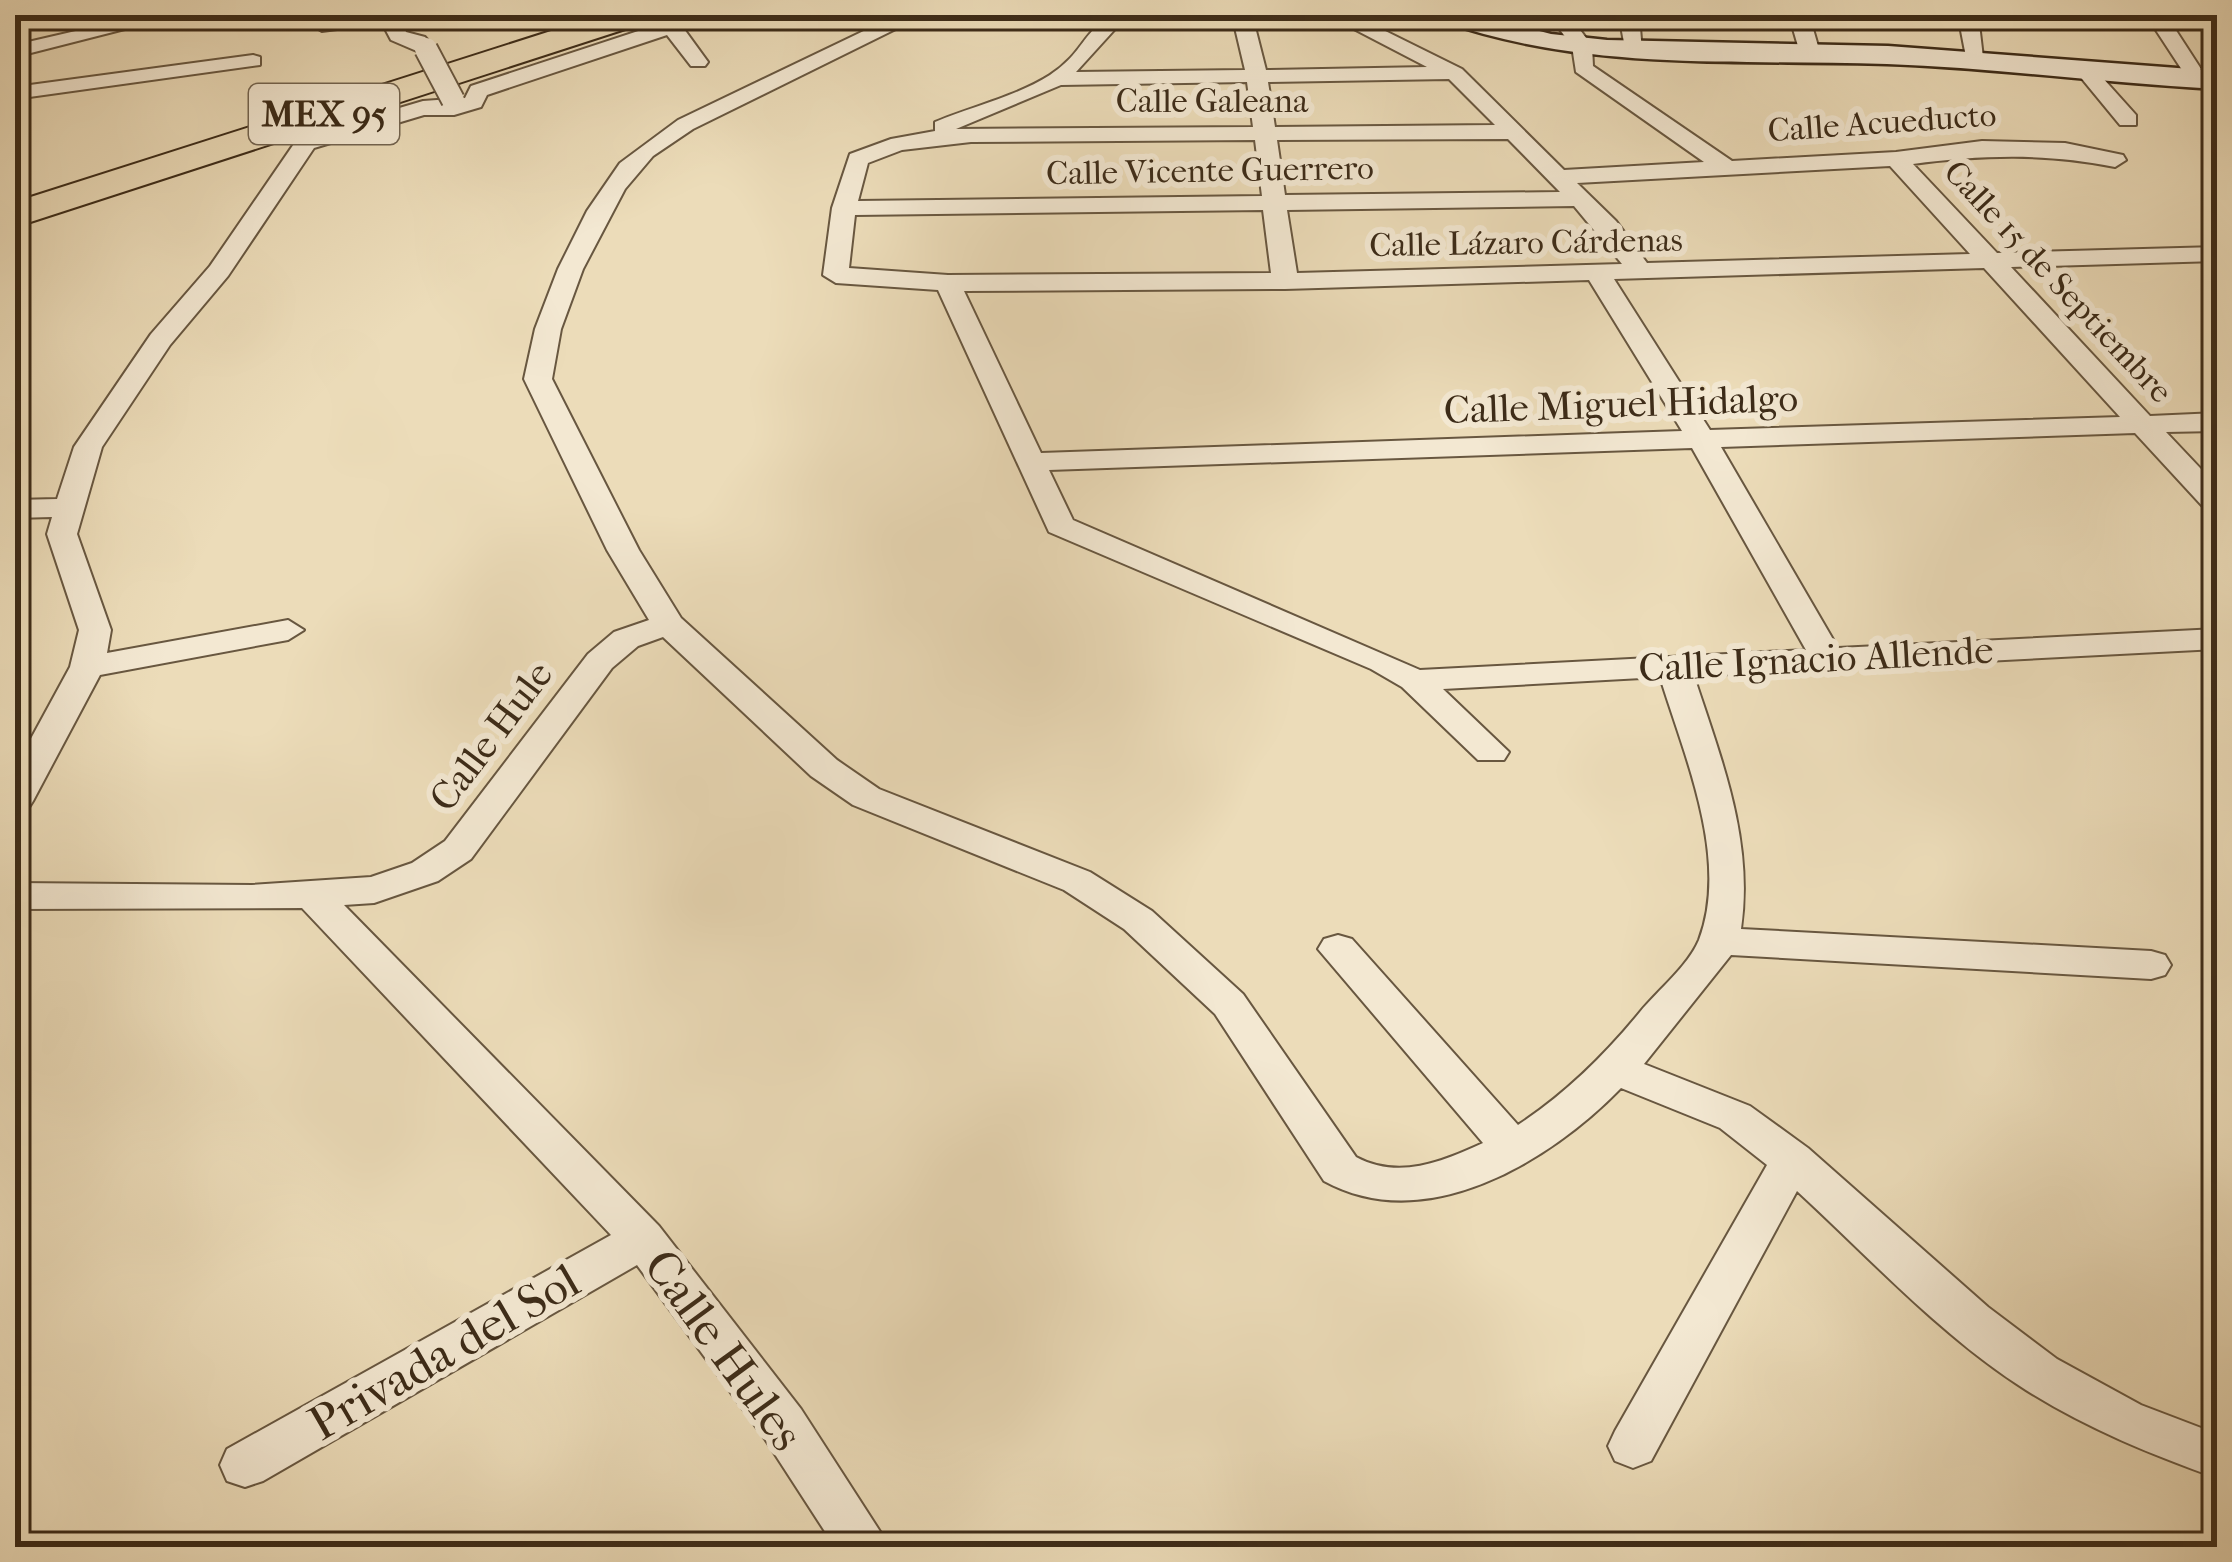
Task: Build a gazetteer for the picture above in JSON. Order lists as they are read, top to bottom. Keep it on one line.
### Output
{"streets":{"highway":["MEX 95"],"street":["Calle Galeana","Calle Acueducto","Calle Vicente Guerrero","Calle Lázaro Cárdenas","Calle 15 de Septiembre","Calle Miguel Hidalgo","Calle Ignacio Allende","Calle Hule","Calle Hules","Privada del Sol"]},"crossings":[["Calle Acueducto","Calle 15 de Septiembre"],["Calle Vicente Guerrero","Calle Lázaro Cárdenas"],["Calle Lázaro Cárdenas","Calle 15 de Septiembre"],["Calle 15 de Septiembre","Calle Miguel Hidalgo"],["Calle Hule","Calle Hules"],["Calle Hules","Privada del Sol"]]}
